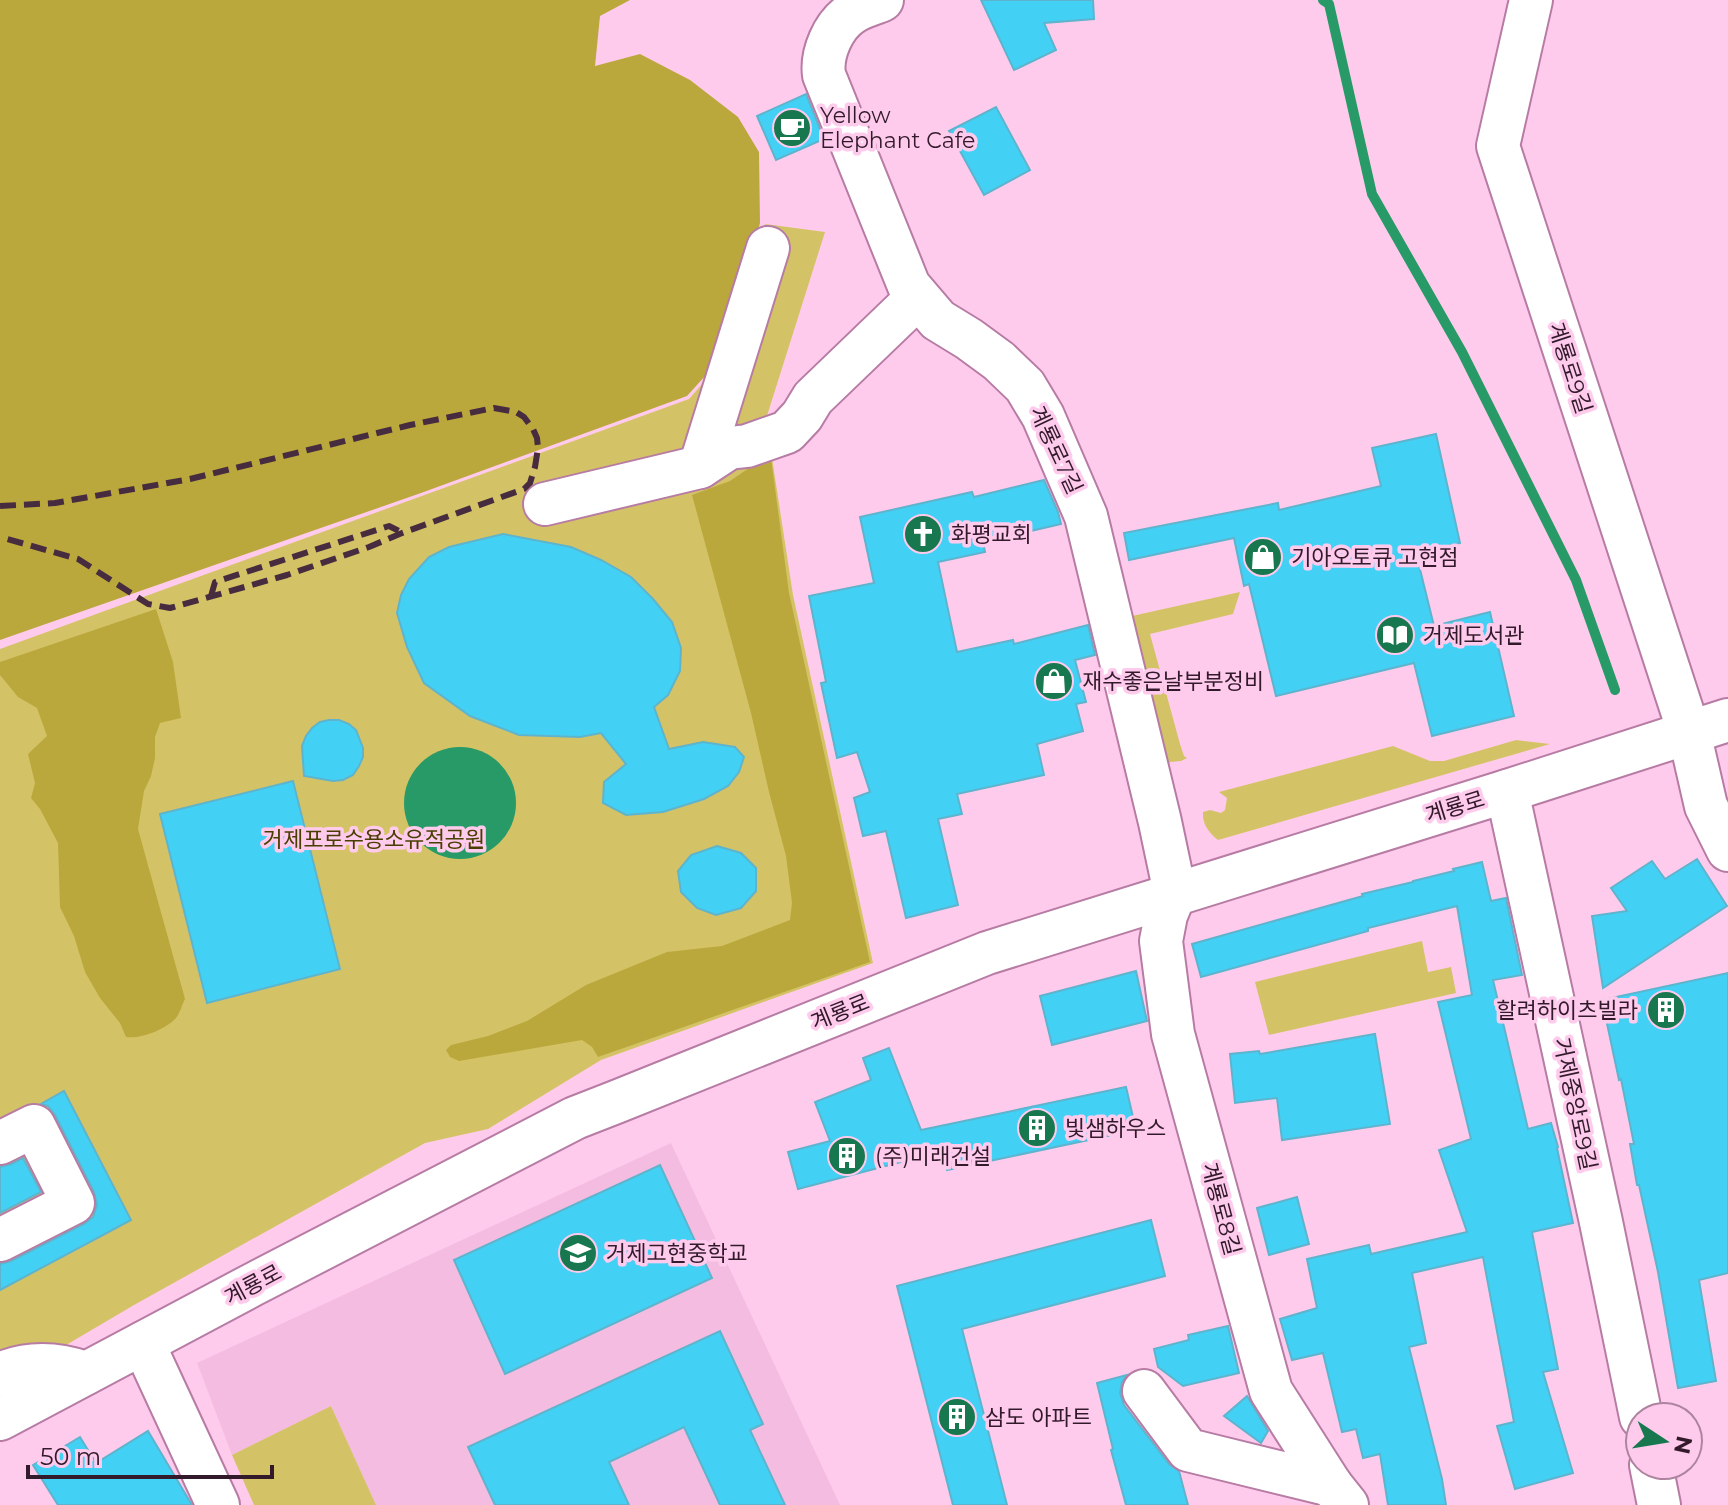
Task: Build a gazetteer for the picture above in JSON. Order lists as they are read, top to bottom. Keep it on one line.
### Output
{"streets":{"street":["계룡로9길","계룡로7길","계룡로","거제중앙로9길","계룡로8길"]},"crossings":[["계룡로9길","계룡로"],["계룡로7길","계룡로"],["계룡로7길","계룡로8길"],["계룡로","거제중앙로9길"],["계룡로","계룡로8길"]],"parks":["거제포로수용소유적공원"],"places":{"cafe":["Yellow Elephant Cafe"],"church":["화평교회"],"shop":["기아오토큐 고현점","재수좋은날부분정비"],"library":["거제도서관"],"building":["할려하이츠빌라","빛샘하우스","(주)미래건설","삼도 아파트"],"school or university":["거제고현중학교"]},"scale_bar":"50 m","north":"right"}
